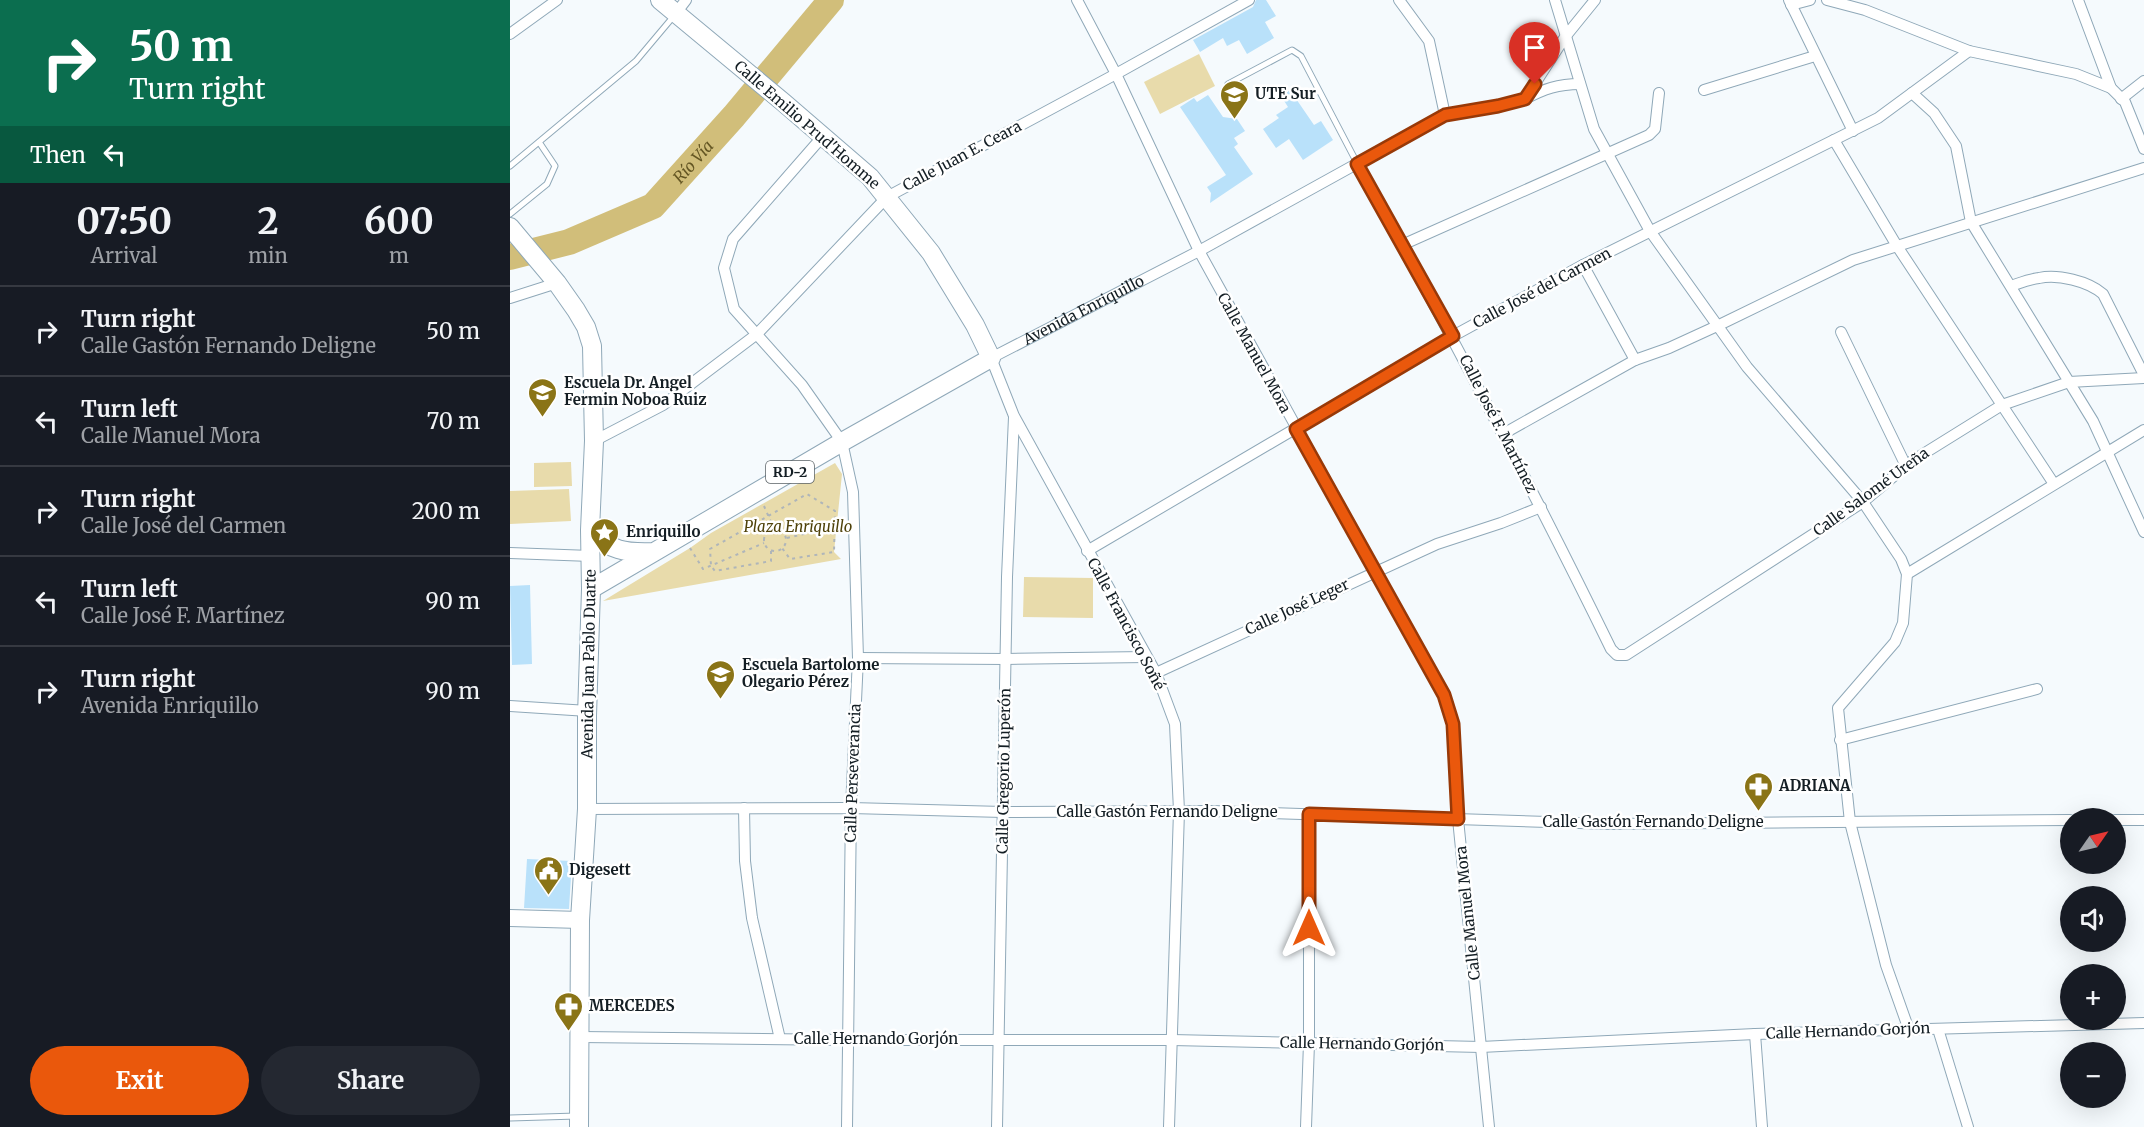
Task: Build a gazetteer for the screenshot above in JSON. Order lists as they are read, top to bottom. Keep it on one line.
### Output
{"streets":{"main road":["Calle Emilio Prud'Homme","Avenida Enriquillo","RD-2","Avenida Juan Pablo Duarte"],"street":["Calle Juan E. Ceara","Calle José del Carmen","Calle Manuel Mora","Calle José F. Martínez","Calle Salomé Ureña","Calle José Leger","Calle Francisco Soñé","Calle Gregorio Luperón","Calle Perseverancia","Calle Gastón Fernando Deligne","Calle Hernando Gorjón"]},"crossings":[["Calle Emilio Prud'Homme","Calle Juan E. Ceara"],["Calle Emilio Prud'Homme","Avenida Enriquillo"],["Calle Emilio Prud'Homme","Calle Francisco Soñé"],["Calle Emilio Prud'Homme","Calle Perseverancia"],["Calle Juan E. Ceara","Calle Manuel Mora"],["Calle Juan E. Ceara","Avenida Juan Pablo Duarte"],["Calle Juan E. Ceara","Calle Perseverancia"],["Calle José del Carmen","Calle Manuel Mora"],["Calle José del Carmen","Calle José F. Martínez"],["Calle José del Carmen","Calle Francisco Soñé"],["Avenida Enriquillo","Calle Manuel Mora"],["Avenida Enriquillo","Calle José F. Martínez"],["Avenida Enriquillo","Calle Francisco Soñé"],["Avenida Enriquillo","Avenida Juan Pablo Duarte"],["Avenida Enriquillo","Calle Perseverancia"],["Calle Manuel Mora","Calle José Leger"],["Calle Manuel Mora","Calle Gastón Fernando Deligne"],["Calle Manuel Mora","Calle Hernando Gorjón"],["Calle José F. Martínez","Calle Salomé Ureña"],["Calle José F. Martínez","Calle José Leger"],["Calle José Leger","Calle Francisco Soñé"],["Calle Francisco Soñé","Calle Gregorio Luperón"],["Calle Francisco Soñé","Calle Gastón Fernando Deligne"],["Calle Francisco Soñé","Calle Hernando Gorjón"],["Avenida Juan Pablo Duarte","Calle Gastón Fernando Deligne"],["Avenida Juan Pablo Duarte","Calle Hernando Gorjón"],["Calle Gregorio Luperón","Calle Gastón Fernando Deligne"],["Calle Gregorio Luperón","Calle Hernando Gorjón"],["Calle Perseverancia","Calle Gastón Fernando Deligne"],["Calle Perseverancia","Calle Hernando Gorjón"]],"water":["Río Vía"],"parks":["Plaza Enriquillo"],"places":{"school or university":["UTE Sur","Escuela Dr. Angel Fermin Noboa Ruiz","Escuela Bartolome Olegario Pérez"],"place":["Enriquillo"],"pharmacy":["ADRIANA","MERCEDES"],"public building":["Digesett"]},"north":"top right","page":{"turn":["50 m","Turn right"],"then":"Then","eta":["07:50","Arrival","2","min","600","m"],"list":[{"name":"Turn right","note":"Calle Gastón Fernando Deligne","value":"50 m"},{"name":"Turn left","note":"Calle Manuel Mora","value":"70 m"},{"name":"Turn right","note":"Calle José del Carmen","value":"200 m"},{"name":"Turn left","note":"Calle José F. Martínez","value":"90 m"},{"name":"Turn right","note":"Avenida Enriquillo","value":"90 m"}],"map_buttons":["+","−"],"buttons":["Exit","Share"]}}
